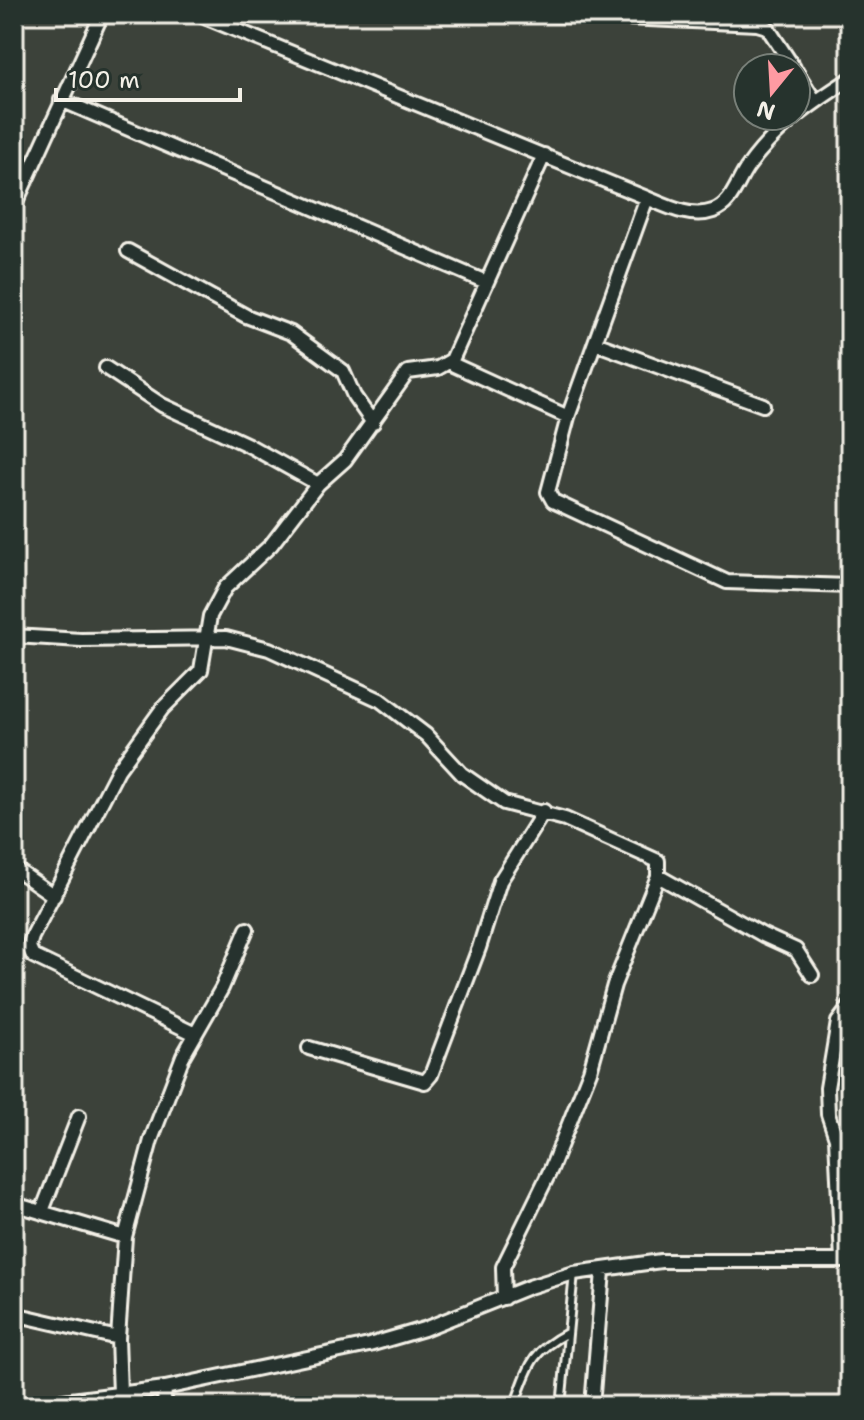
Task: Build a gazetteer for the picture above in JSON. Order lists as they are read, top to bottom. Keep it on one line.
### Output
{"scale_bar":"100 m","north":"bottom"}
